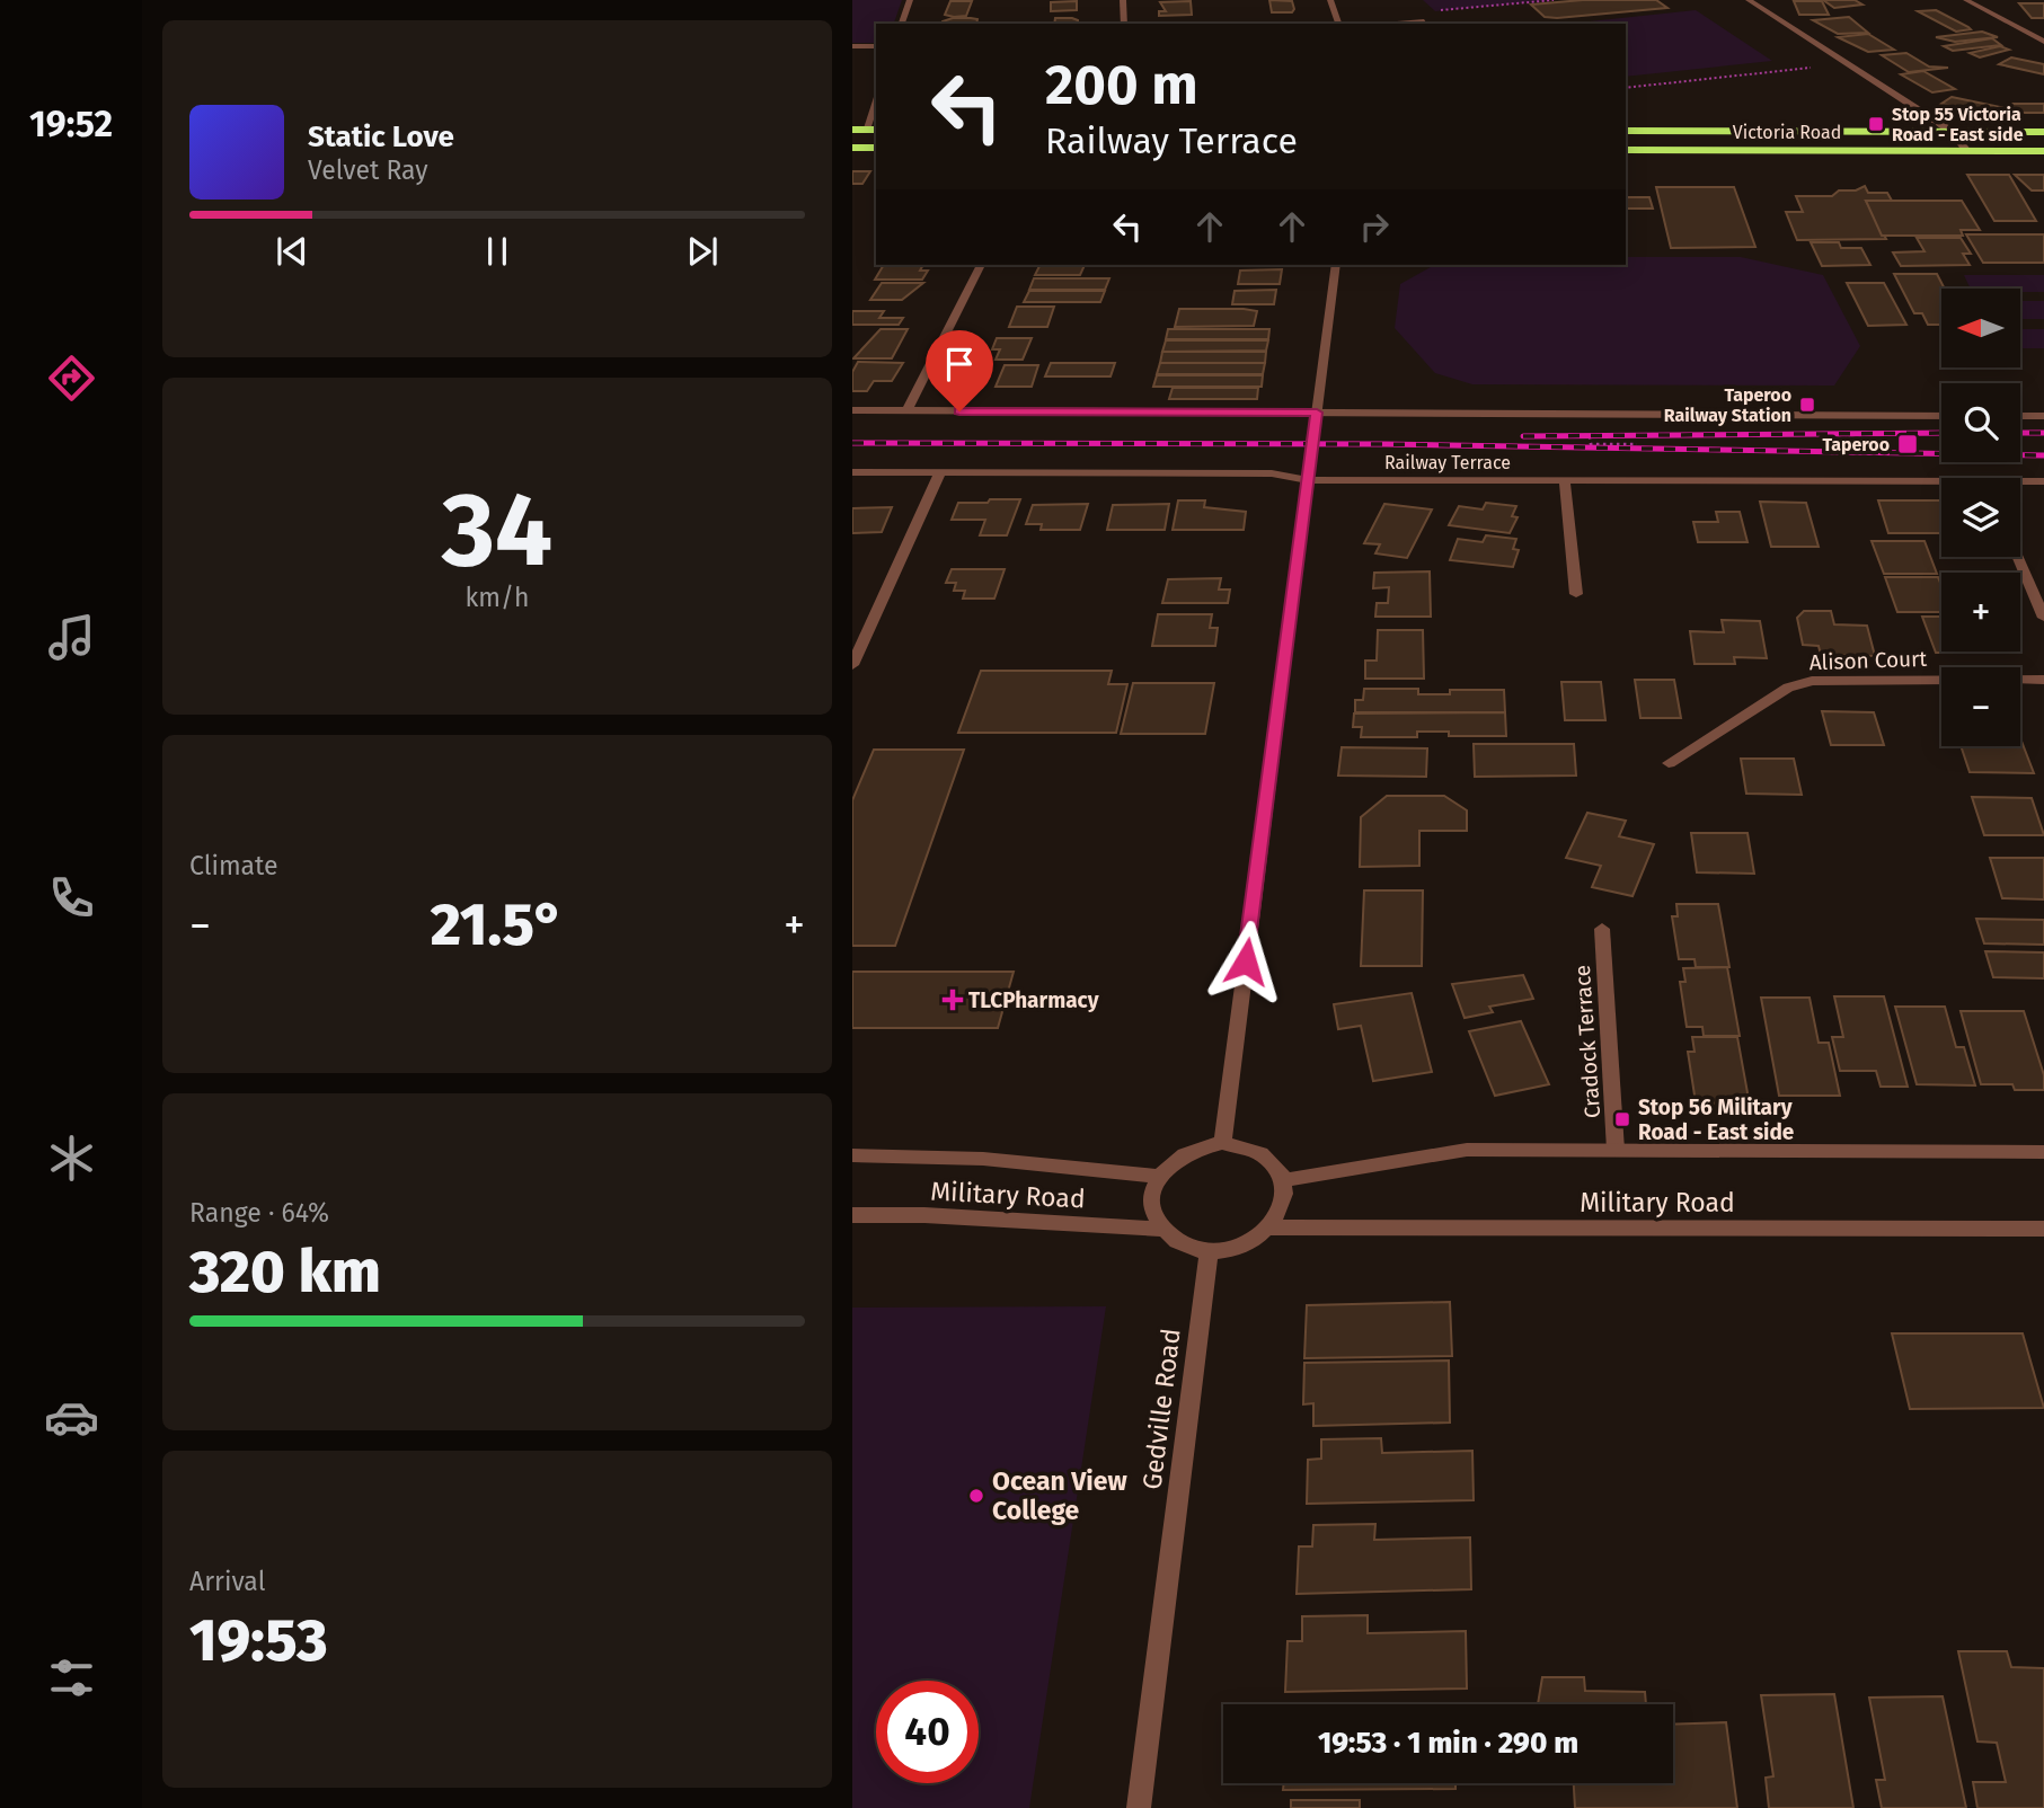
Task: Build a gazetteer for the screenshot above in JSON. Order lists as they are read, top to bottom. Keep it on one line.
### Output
{"streets":{"highway":["Victoria Road"],"street":["Railway Terrace","Alison Court","Cradock Terrace","Military Road","Gedville Road"]},"crossings":[["Military Road","Gedville Road"]],"places":{"transit":["Stop 55 Victoria Road - East side","Taperoo Railway Station","Taperoo","Stop 56 Military Road - East side"],"health":["TLCPharmacy"],"other":["Ocean View College"]},"north":"left","page":{"tabs":"19:52","turn":["200 m","Railway Terrace"],"song":["Static Love","Velvet Ray"],"map_buttons":["+","−"],"tile":[["34","km/h"],"Climate",["Range · 64%","320 km"],["Arrival","19:53"]],"heat":["−","21.5°","+"],"limit":"40","trip":"19:53 · 1 min · 290 m"}}
